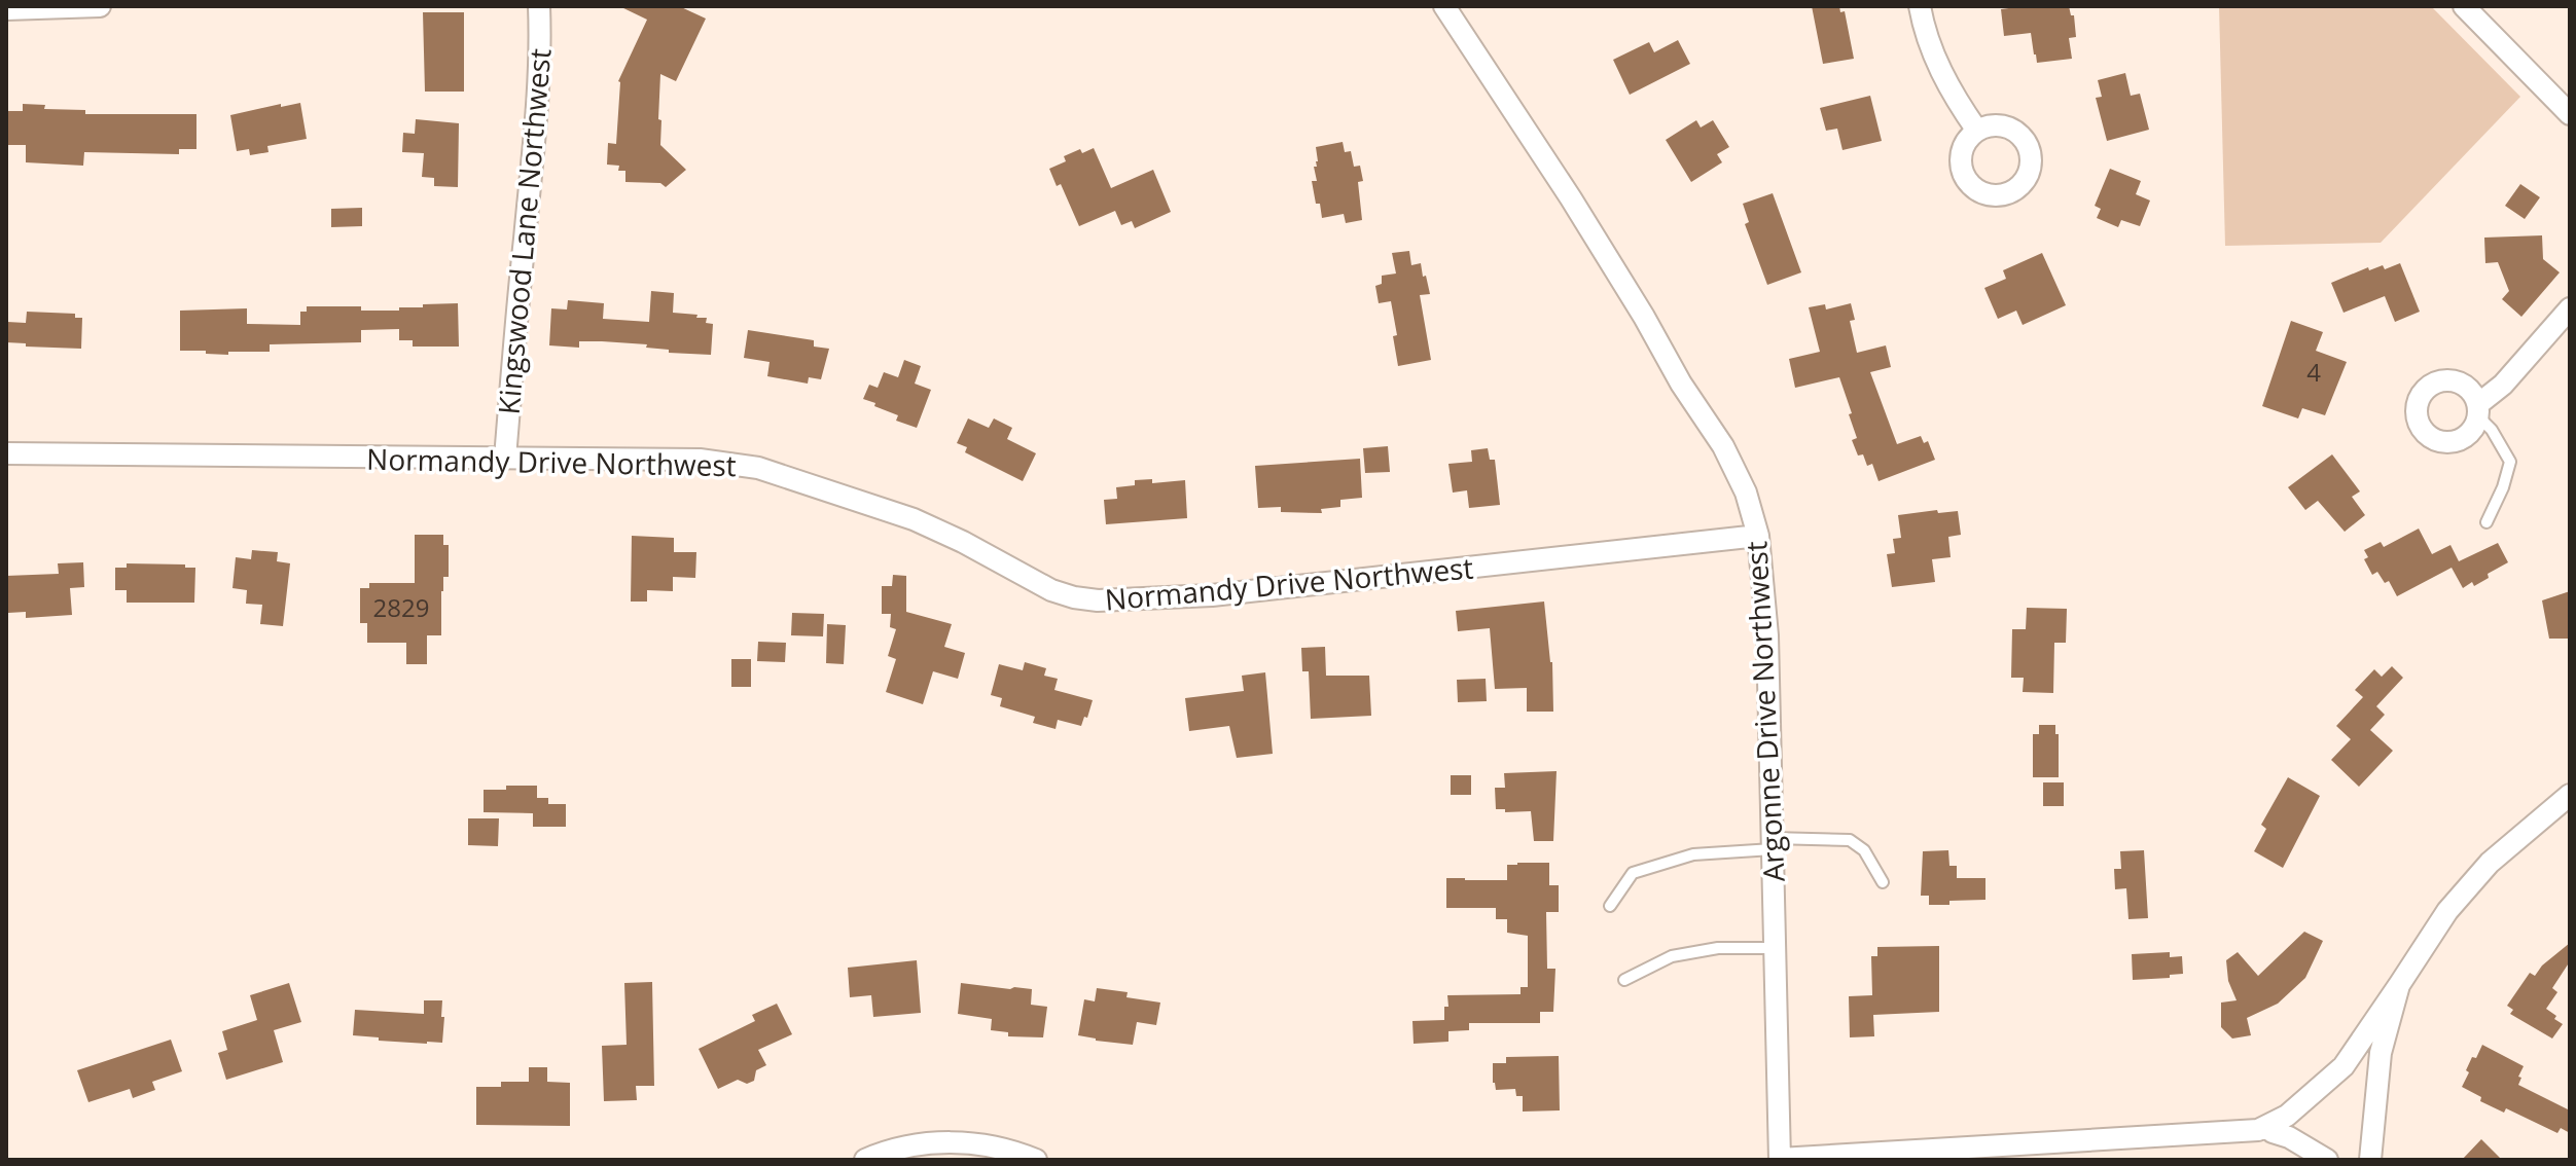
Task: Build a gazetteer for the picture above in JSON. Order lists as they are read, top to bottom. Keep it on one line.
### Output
{"streets":{"street":["Kingswood Lane Northwest","Normandy Drive Northwest","Argonne Drive Northwest"]},"crossings":[["Kingswood Lane Northwest","Normandy Drive Northwest"],["Normandy Drive Northwest","Argonne Drive Northwest"]],"house_numbers":["4","2829"]}
